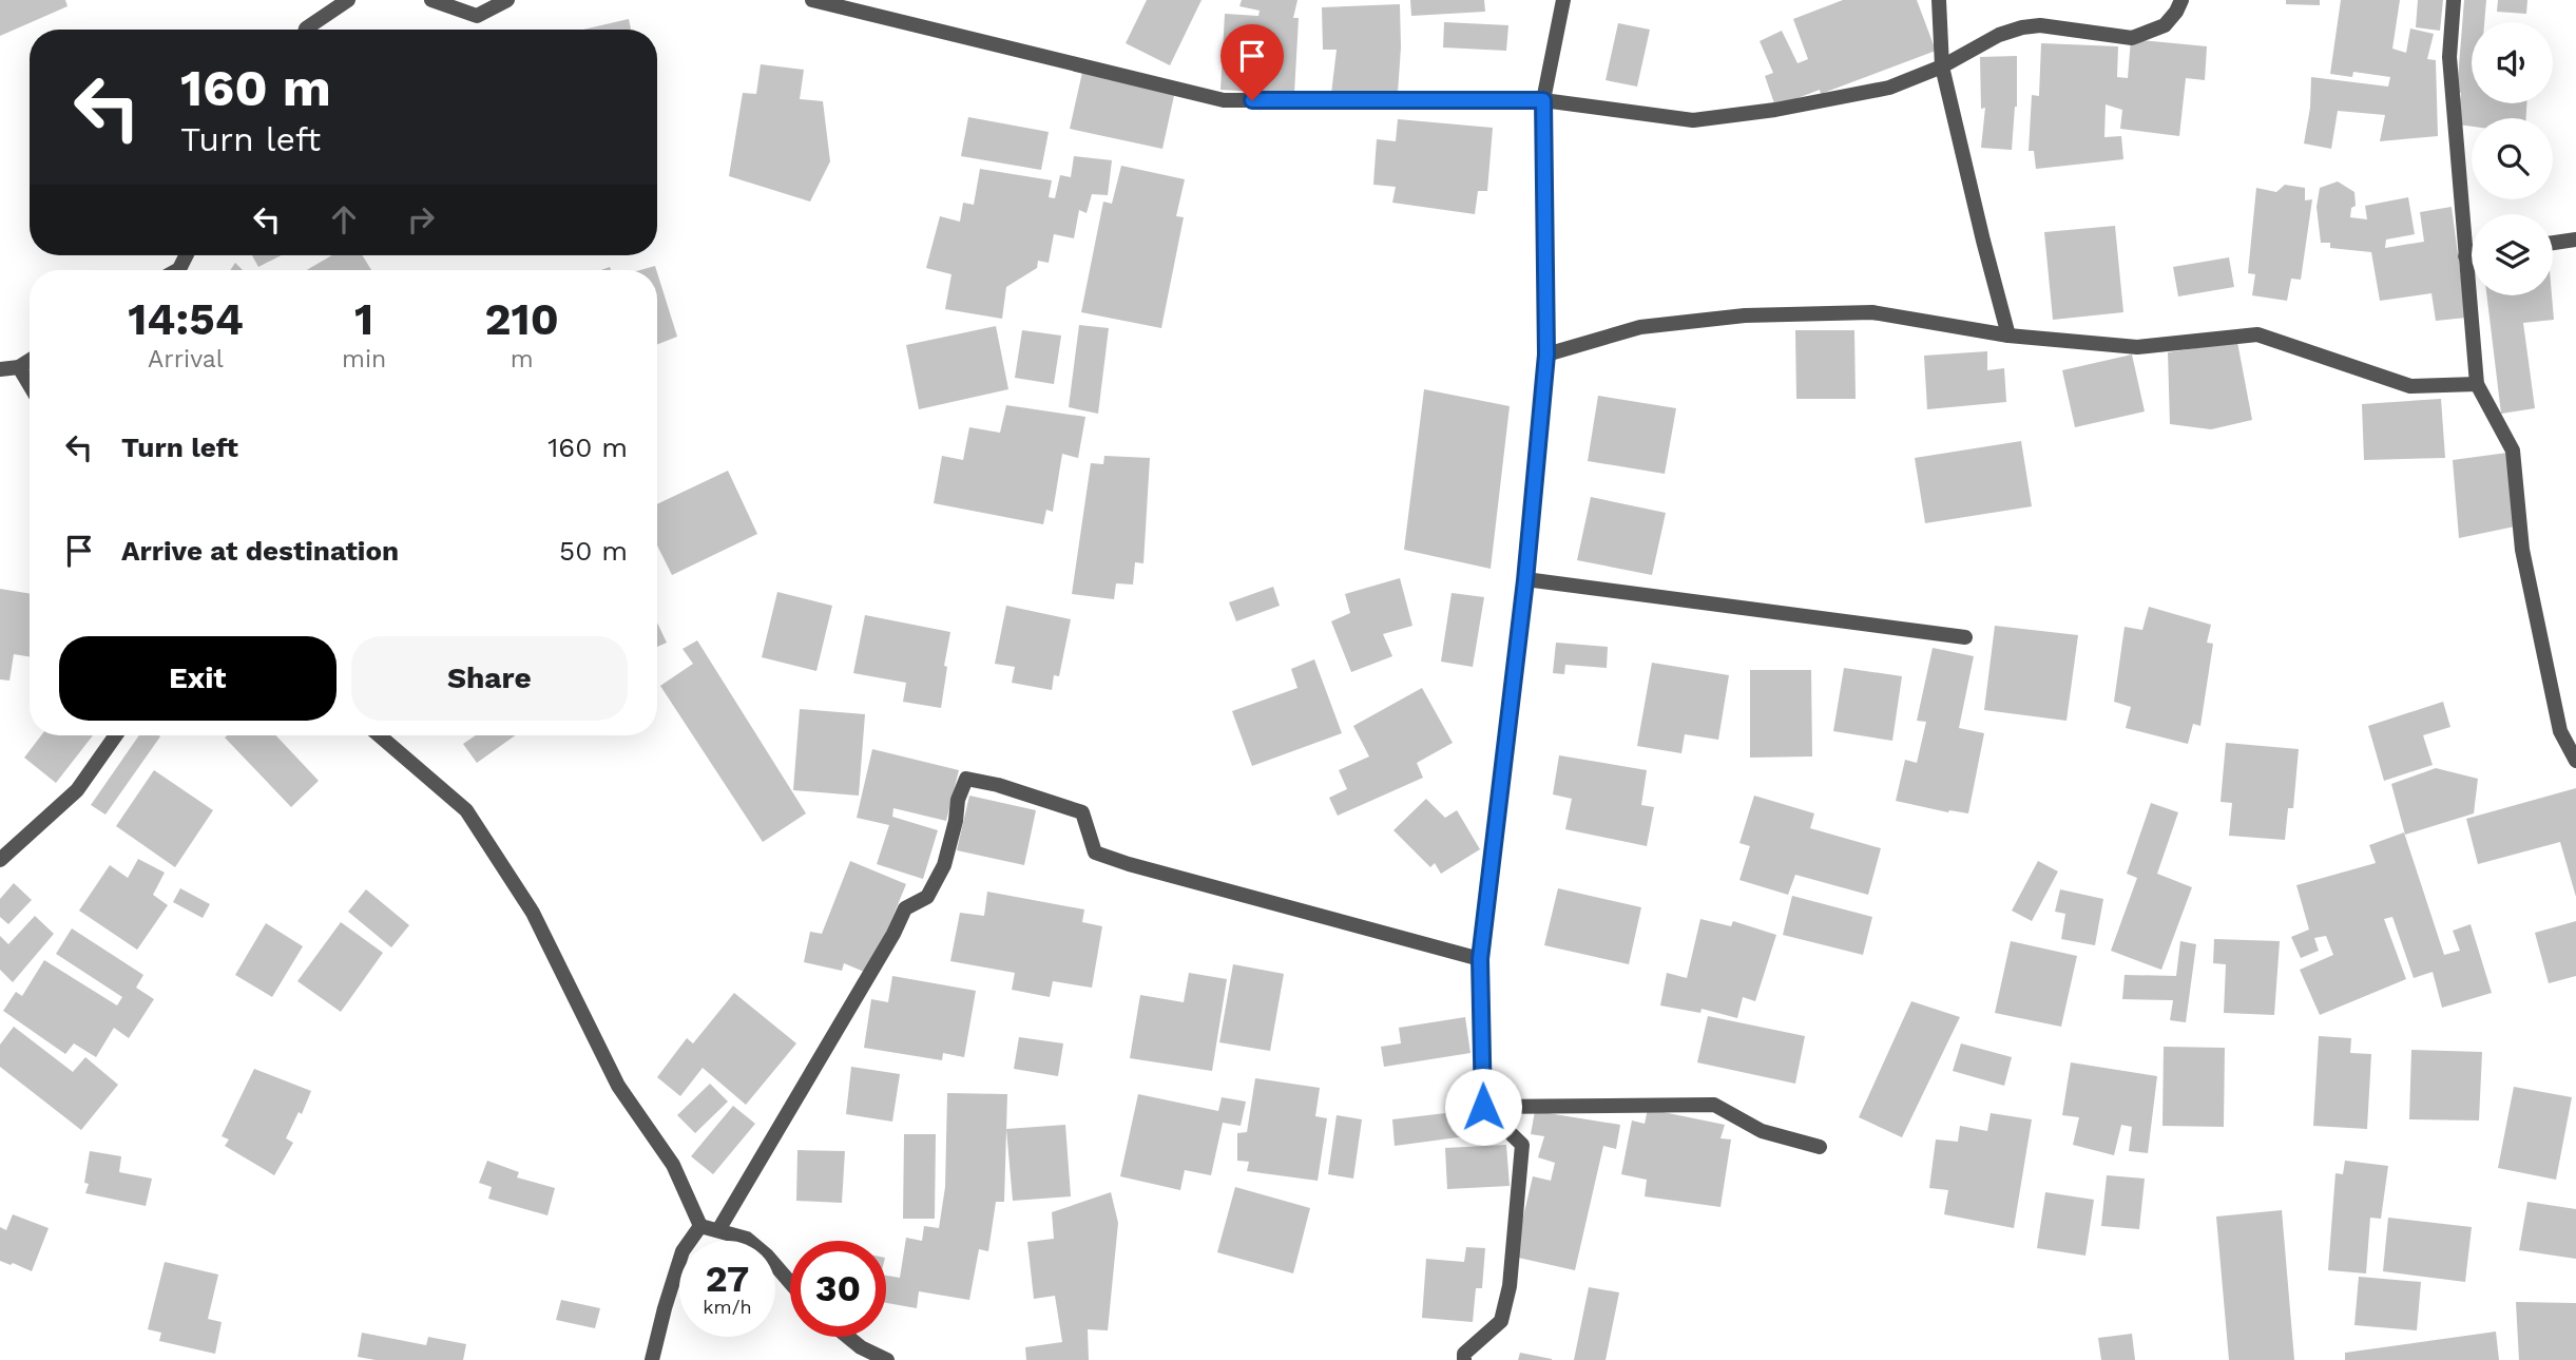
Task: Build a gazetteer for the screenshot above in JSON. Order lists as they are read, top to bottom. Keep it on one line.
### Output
{"page":{"turn":["160 m","Turn left"],"eta":["14:54","Arrival","1","min","210","m"],"list":[{"name":"Turn left","value":"160 m"},{"name":"Arrive at destination","value":"50 m"}],"buttons":["Exit","Share"],"speed":"27 km/h","limit":"30"}}
